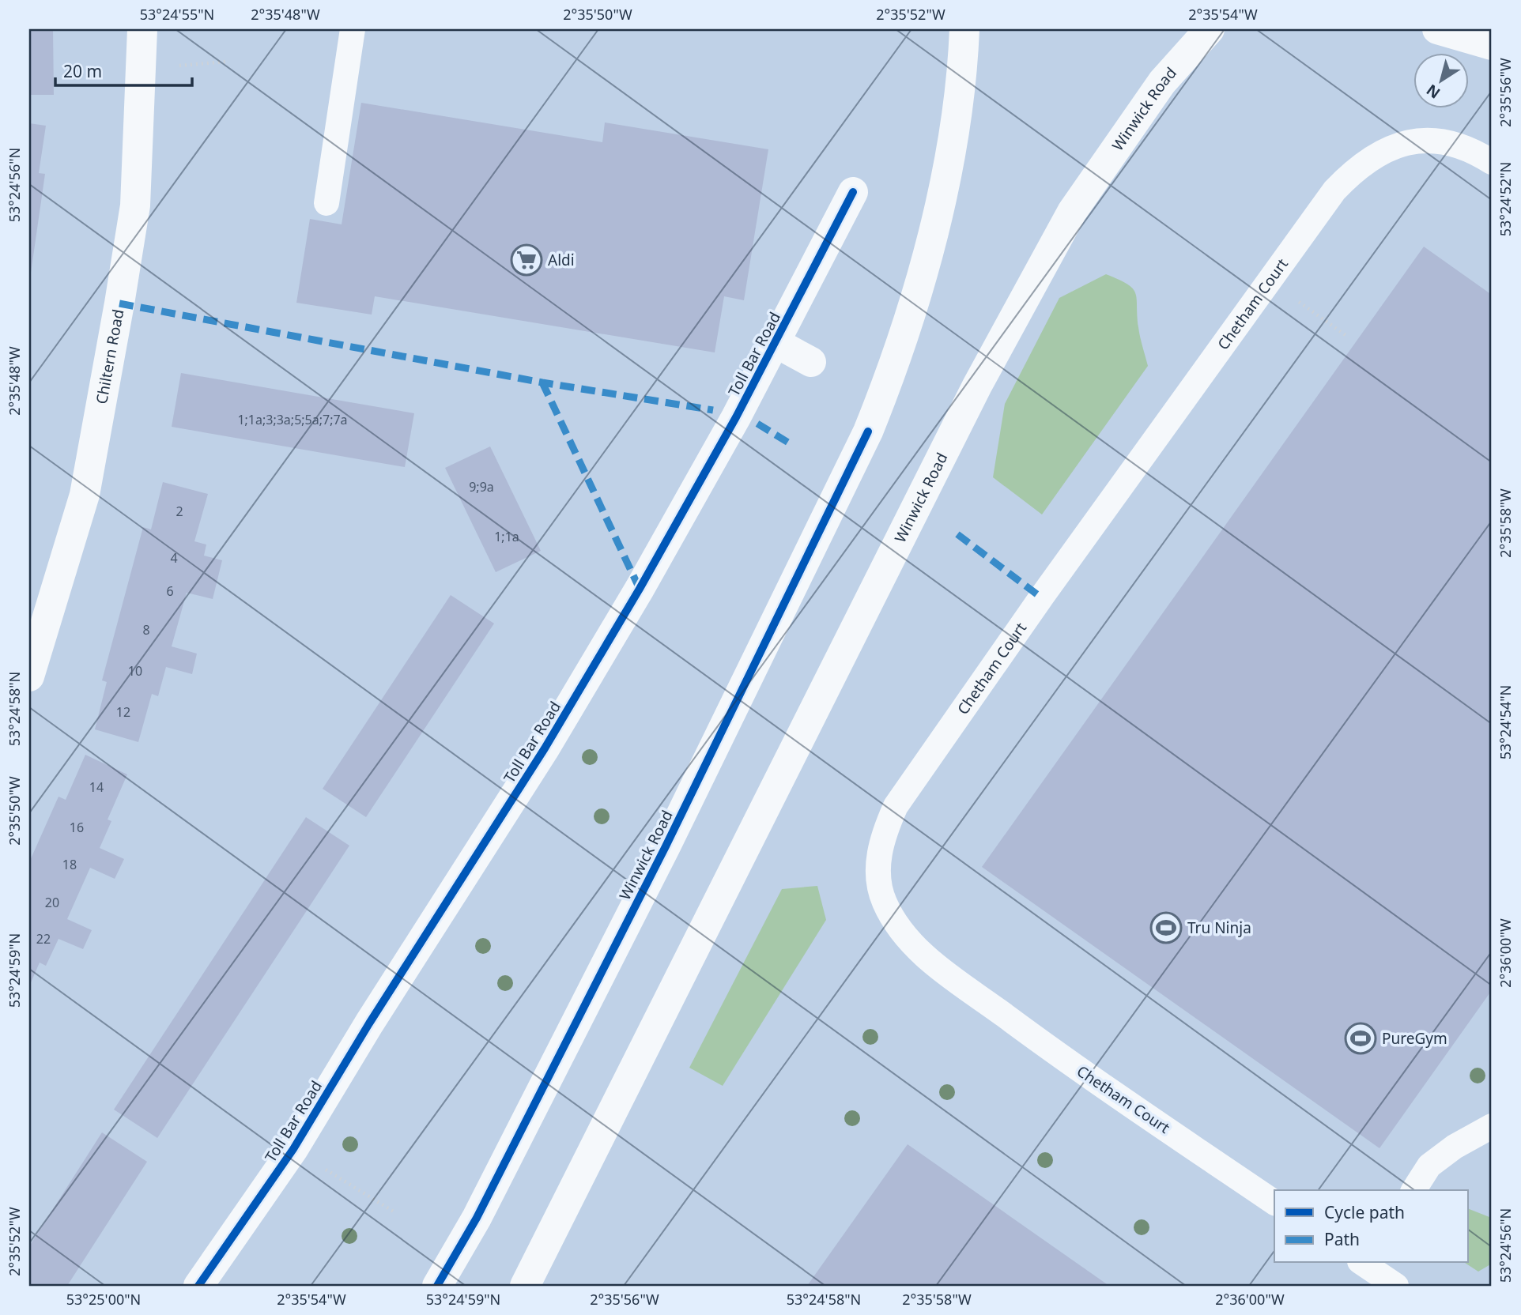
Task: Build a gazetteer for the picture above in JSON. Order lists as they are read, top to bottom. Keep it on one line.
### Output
{"streets":{"main road":["Winwick Road","Toll Bar Road","Chiltern Road"],"lane":["Chetham Court"]},"places":{"supermarket":["Aldi"],"sports":["Tru Ninja","PureGym"]},"house_numbers":["1;1a;3;3a;5;5a;7;7a","9;9a","2","1;1a","4","6","8","10","12","14","16","18","20","22"],"legend":["Cycle path","Path"],"scale_bar":"20 m","north":"bottom left","coordinates":["53°24'55\"N","2°35'48\"W","2°35'50\"W","2°35'52\"W","2°35'54\"W","2°35'56\"W","53°24'56\"N","53°24'52\"N","2°35'58\"W","53°24'58\"N","53°24'54\"N","2°36'00\"W","53°24'59\"N","53°25'00\"N"]}
